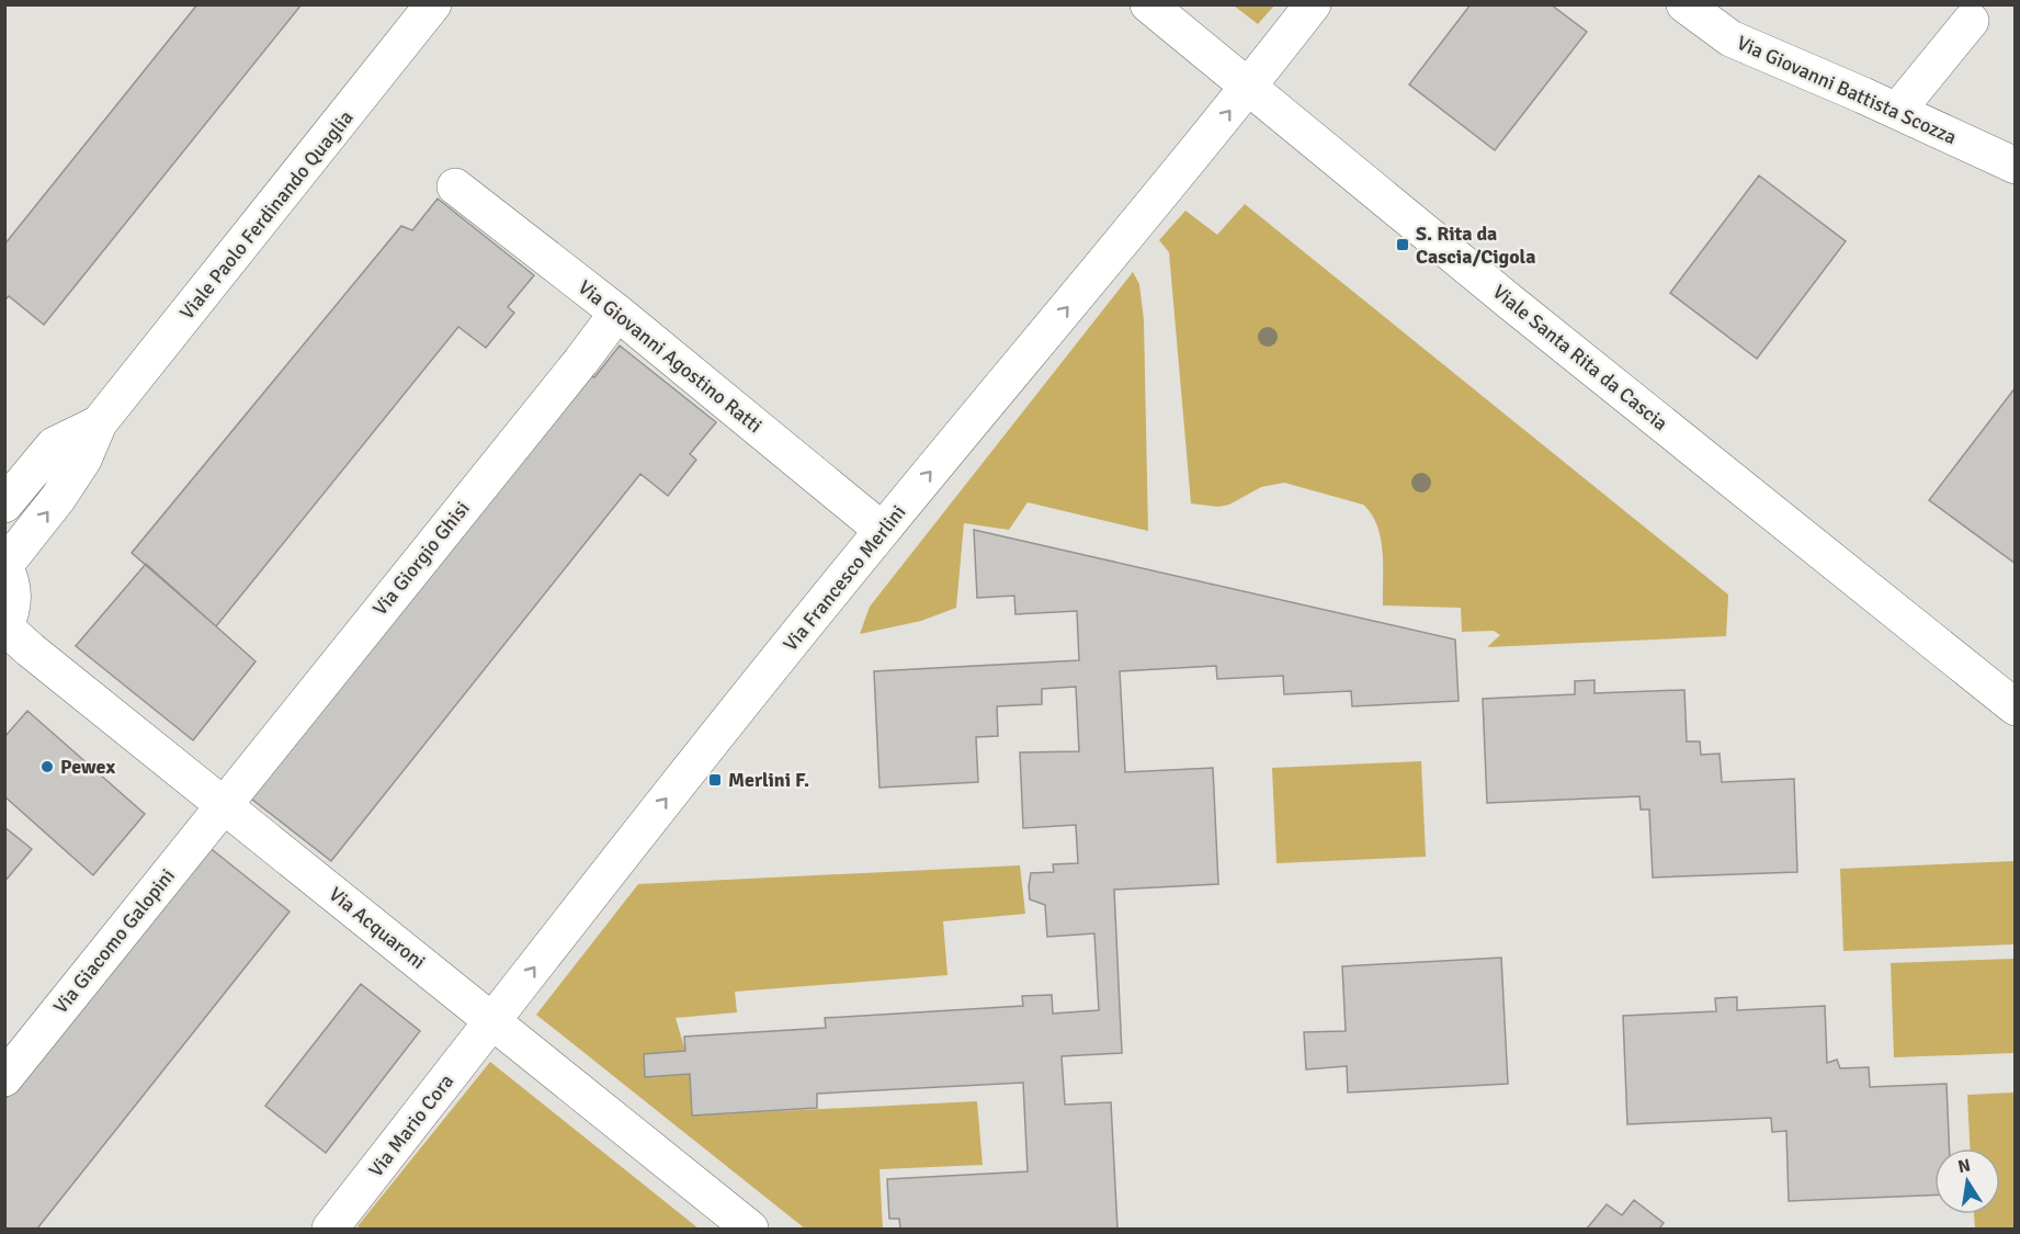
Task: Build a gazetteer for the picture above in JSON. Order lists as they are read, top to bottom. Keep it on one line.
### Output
{"streets":{"street":["Via Giovanni Battista Scozza","Viale Paolo Ferdinando Quaglia","Via Giovanni Agostino Ratti","Viale Santa Rita da Cascia","Via Giorgio Ghisi","Via Francesco Merlini","Via Acquaroni","Via Giacomo Galopini","Via Mario Cora"]},"crossings":[["Via Giovanni Agostino Ratti","Via Giorgio Ghisi"],["Via Giovanni Agostino Ratti","Via Francesco Merlini"],["Viale Santa Rita da Cascia","Via Francesco Merlini"],["Via Giorgio Ghisi","Via Acquaroni"],["Via Giorgio Ghisi","Via Giacomo Galopini"],["Via Francesco Merlini","Via Acquaroni"],["Via Francesco Merlini","Via Mario Cora"],["Via Acquaroni","Via Giacomo Galopini"],["Via Acquaroni","Via Mario Cora"]],"one_way":["Via Francesco Merlini"],"places":{"transit":["S. Rita da Cascia/Cigola","Merlini F."],"other":["Pewex"]},"north":"top"}
